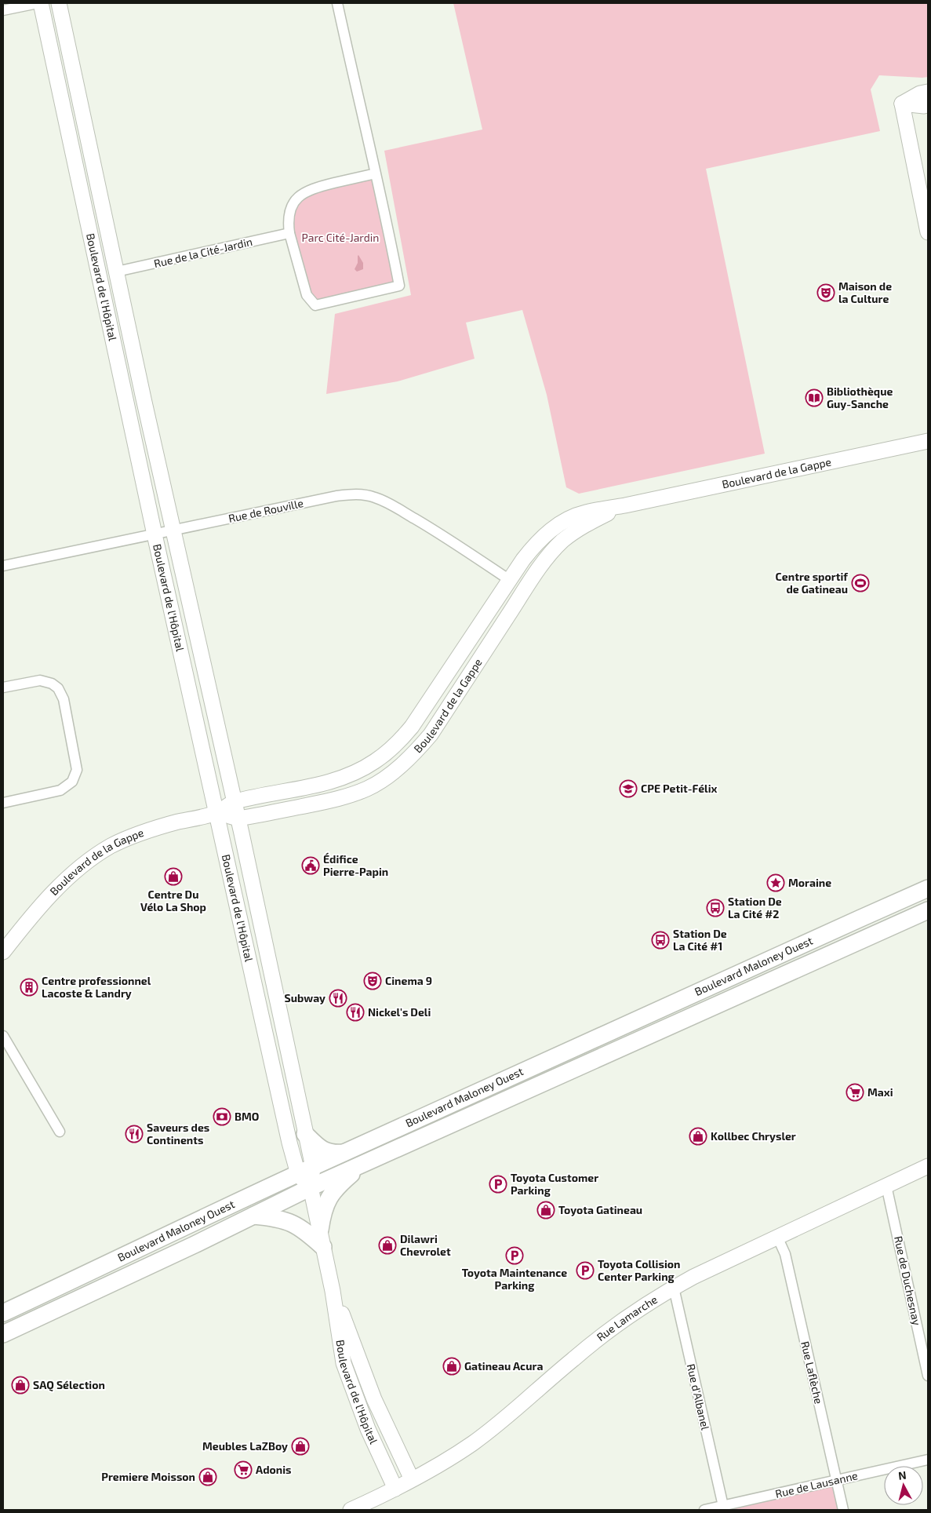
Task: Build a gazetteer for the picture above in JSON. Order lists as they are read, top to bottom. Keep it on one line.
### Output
{"streets":{"main road":["Boulevard Maloney Ouest"],"street":["Rue de la Cité-Jardin","Boulevard de l'Hôpital","Boulevard de la Gappe","Rue de Rouville","Rue de Duchesnay","Rue Lamarche","Rue Laflèche","Rue d'Albanel","Rue de Lausanne"]},"crossings":[["Rue de la Cité-Jardin","Boulevard de l'Hôpital"],["Boulevard de l'Hôpital","Boulevard de la Gappe"],["Boulevard de l'Hôpital","Rue de Rouville"],["Boulevard de l'Hôpital","Boulevard Maloney Ouest"],["Boulevard de l'Hôpital","Rue Lamarche"],["Boulevard de la Gappe","Rue de Rouville"],["Rue de Duchesnay","Rue Lamarche"],["Rue Lamarche","Rue Laflèche"],["Rue Lamarche","Rue d'Albanel"],["Rue Laflèche","Rue de Lausanne"],["Rue d'Albanel","Rue de Lausanne"]],"parks":["Parc Cité-Jardin"],"places":{"theatre":["Maison de la Culture","Cinema 9"],"library":["Bibliothèque Guy-Sanche"],"sports":["Centre sportif de Gatineau"],"school or university":["CPE Petit-Félix"],"public building":["Édifice Pierre-Papin"],"shop":["Centre Du Vélo La Shop","Kollbec Chrysler","Toyota Gatineau","Dilawri Chevrolet","Gatineau Acura","SAQ Sélection","Meubles LaZBoy","Premiere Moisson"],"place":["Moraine"],"bus stop":["Station De La Cité #2","Station De La Cité #1"],"building":["Centre professionnel Lacoste & Landry"],"restaurant":["Subway","Nickel's Deli","Saveurs des Continents"],"supermarket":["Maxi","Adonis"],"bank":["BMO"],"parking":["Toyota Customer Parking","Toyota Maintenance Parking","Toyota Collision Center Parking"]},"north":"top"}
